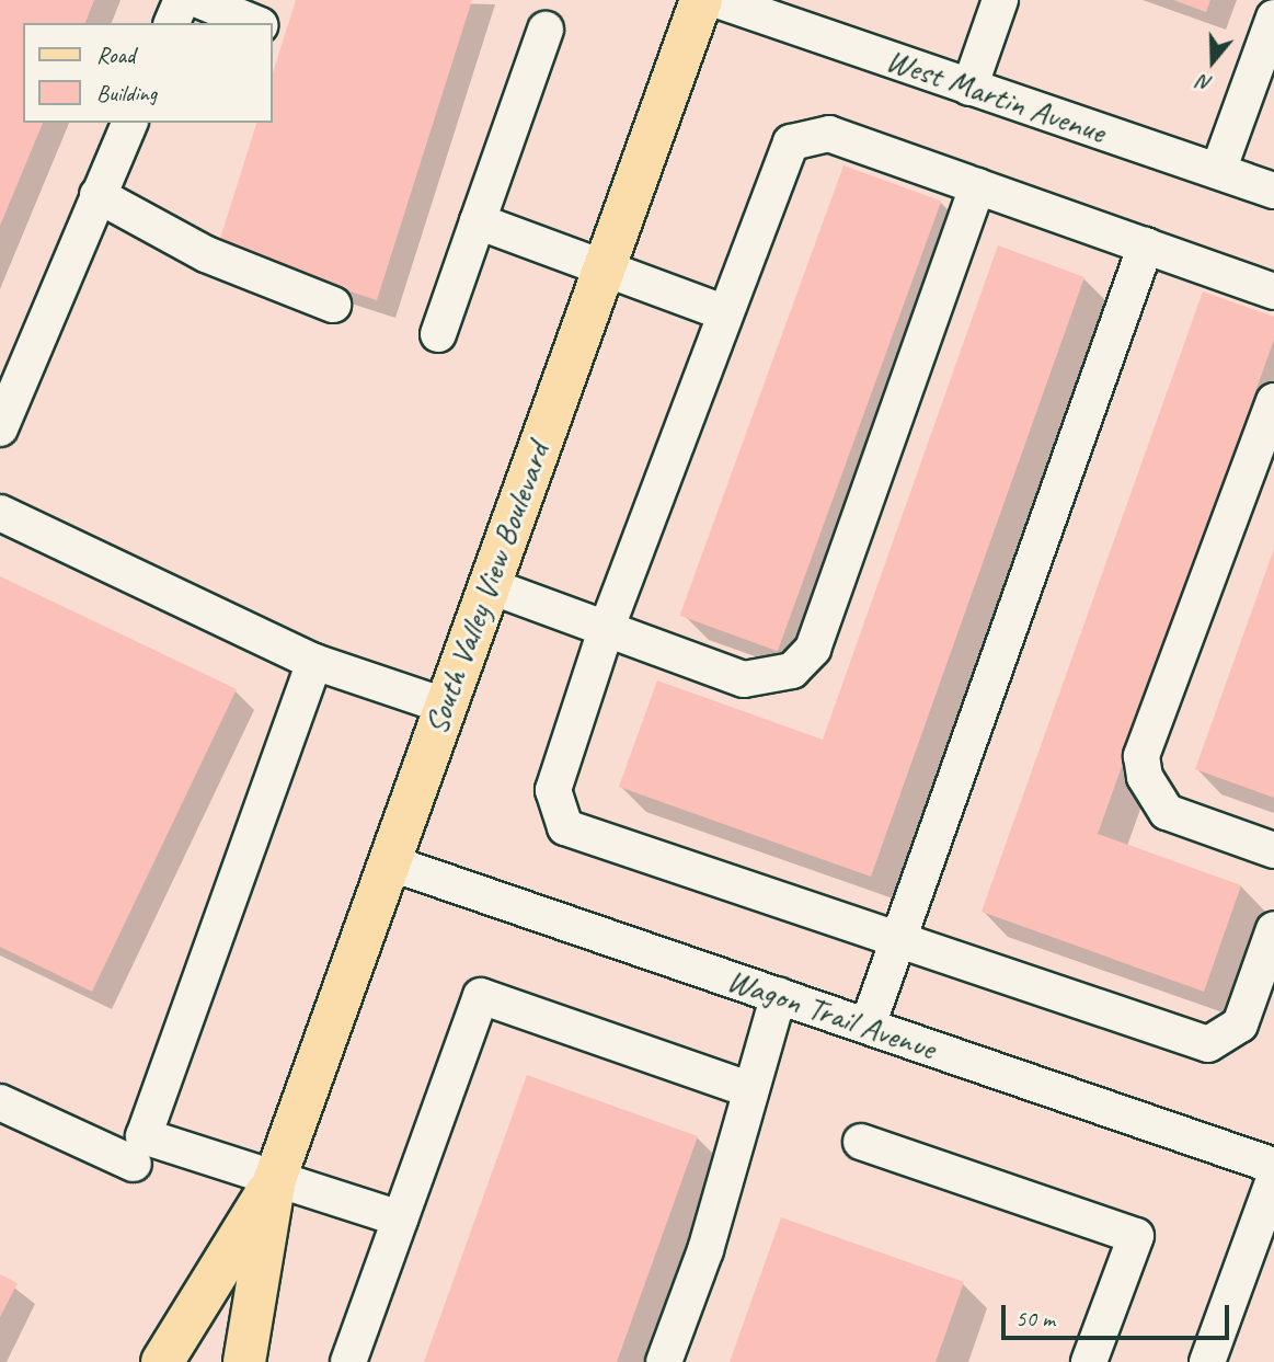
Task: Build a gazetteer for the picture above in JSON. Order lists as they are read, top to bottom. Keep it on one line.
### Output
{"streets":{"main road":["South Valley View Boulevard"],"street":["West Martin Avenue","Wagon Trail Avenue"]},"crossings":[["South Valley View Boulevard","Wagon Trail Avenue"]],"legend":["Road","Building"],"scale_bar":"50 m","north":"bottom"}
